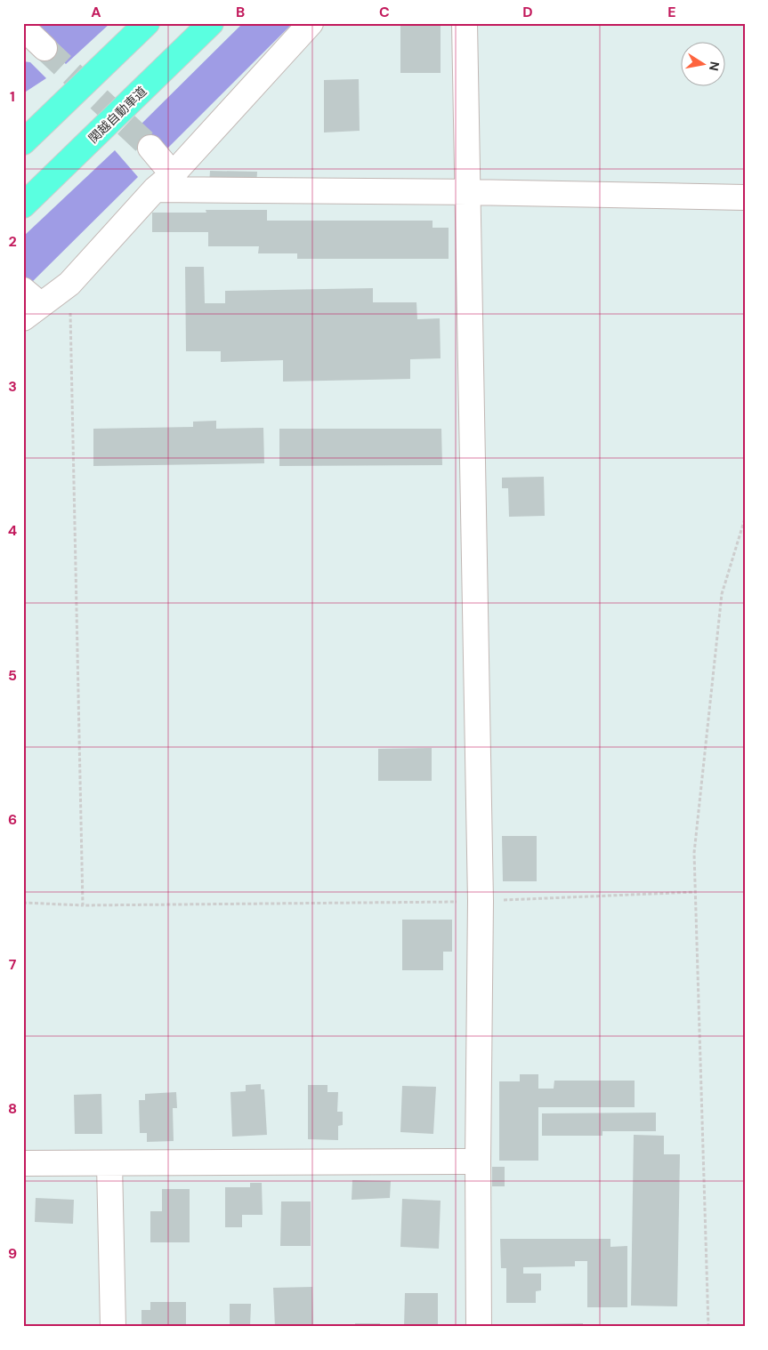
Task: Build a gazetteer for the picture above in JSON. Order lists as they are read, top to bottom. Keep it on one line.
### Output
{"streets":{"highway":["関越自動車道"]},"north":"right","grid":{"columns":["A","B","C","D","E"],"rows":["1","2","3","4","5","6","7","8","9"]}}
